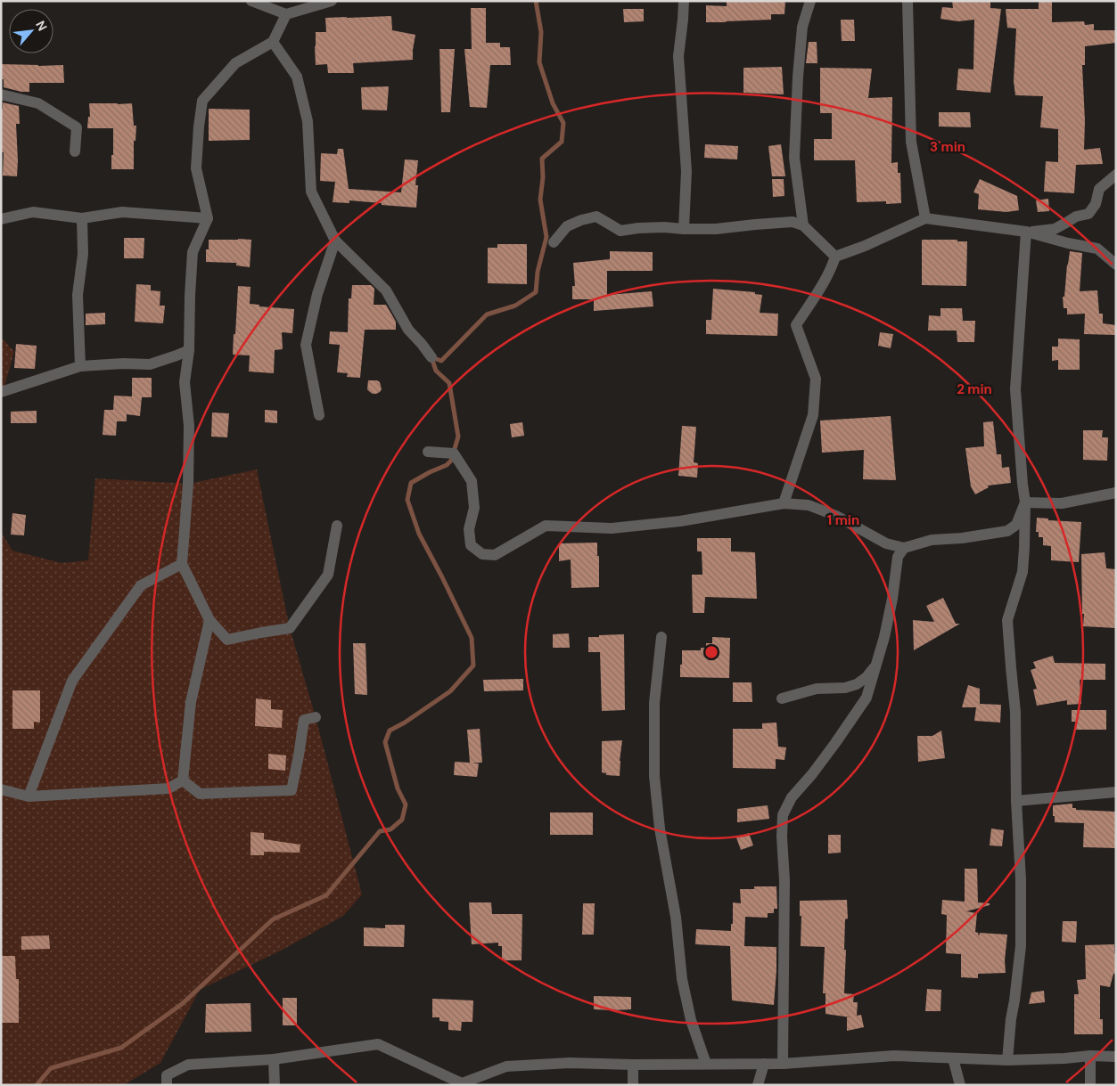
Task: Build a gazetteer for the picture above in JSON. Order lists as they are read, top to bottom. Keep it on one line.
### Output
{"north":"top right","rings":["3 min","2 min","1 min"]}
